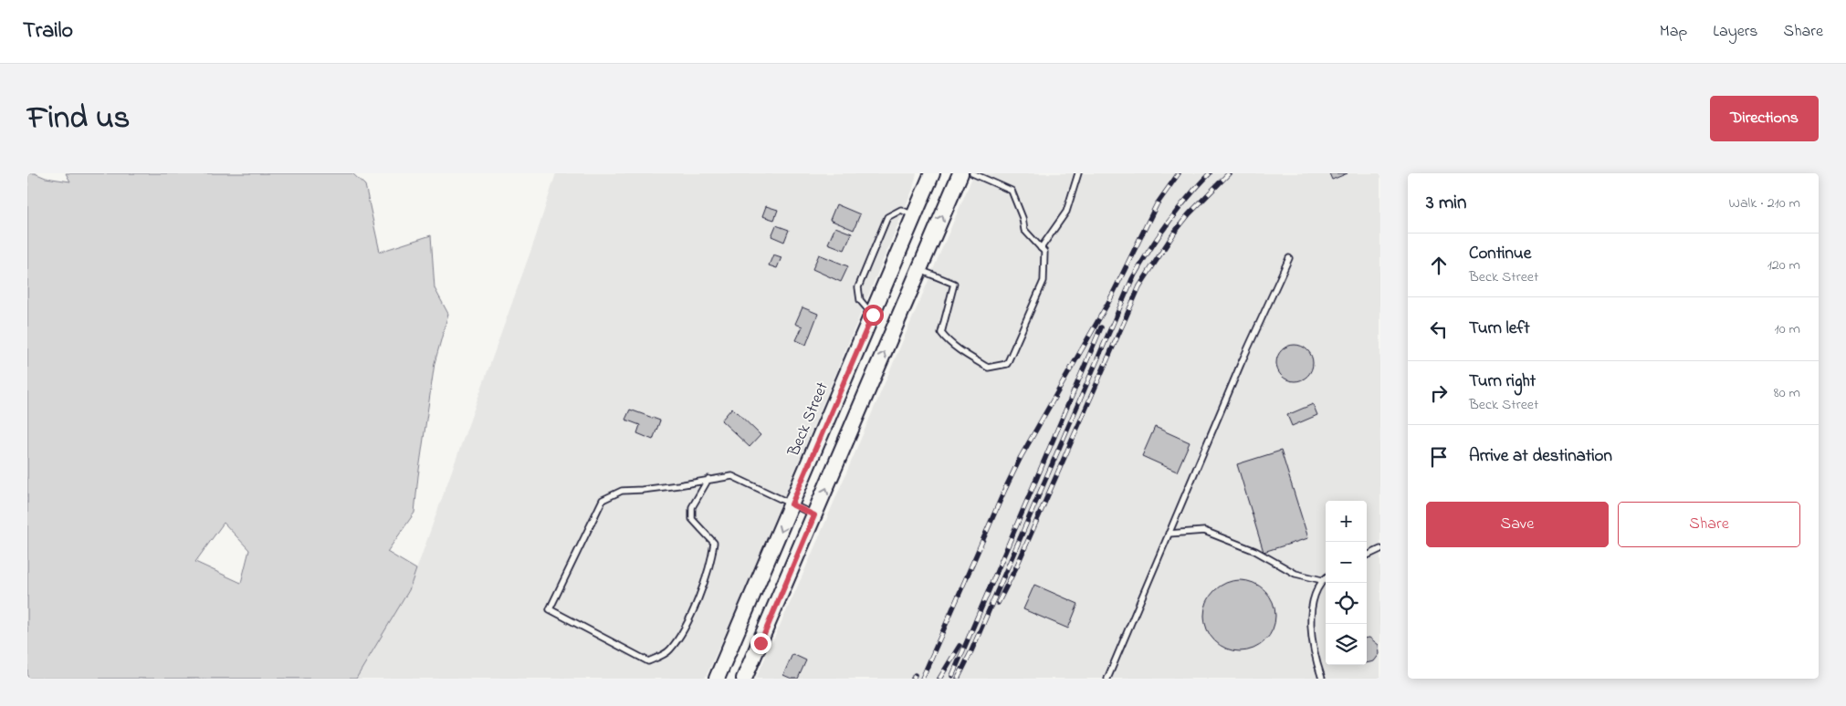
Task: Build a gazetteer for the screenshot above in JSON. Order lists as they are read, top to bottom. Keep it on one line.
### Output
{"streets":{"main road":["Beck Street"]},"page":{"header":"Trailo","nav":["Map","Layers","Share"],"title":"Find us","buttons":["Directions",["Save","Share"]],"heading":["3 min","Walk · 210 m"],"list":[["Continue","Beck Street","120 m"],["Turn left","10 m"],["Turn right","Beck Street","80 m"],"Arrive at destination"],"map_buttons":["+","−"]}}
